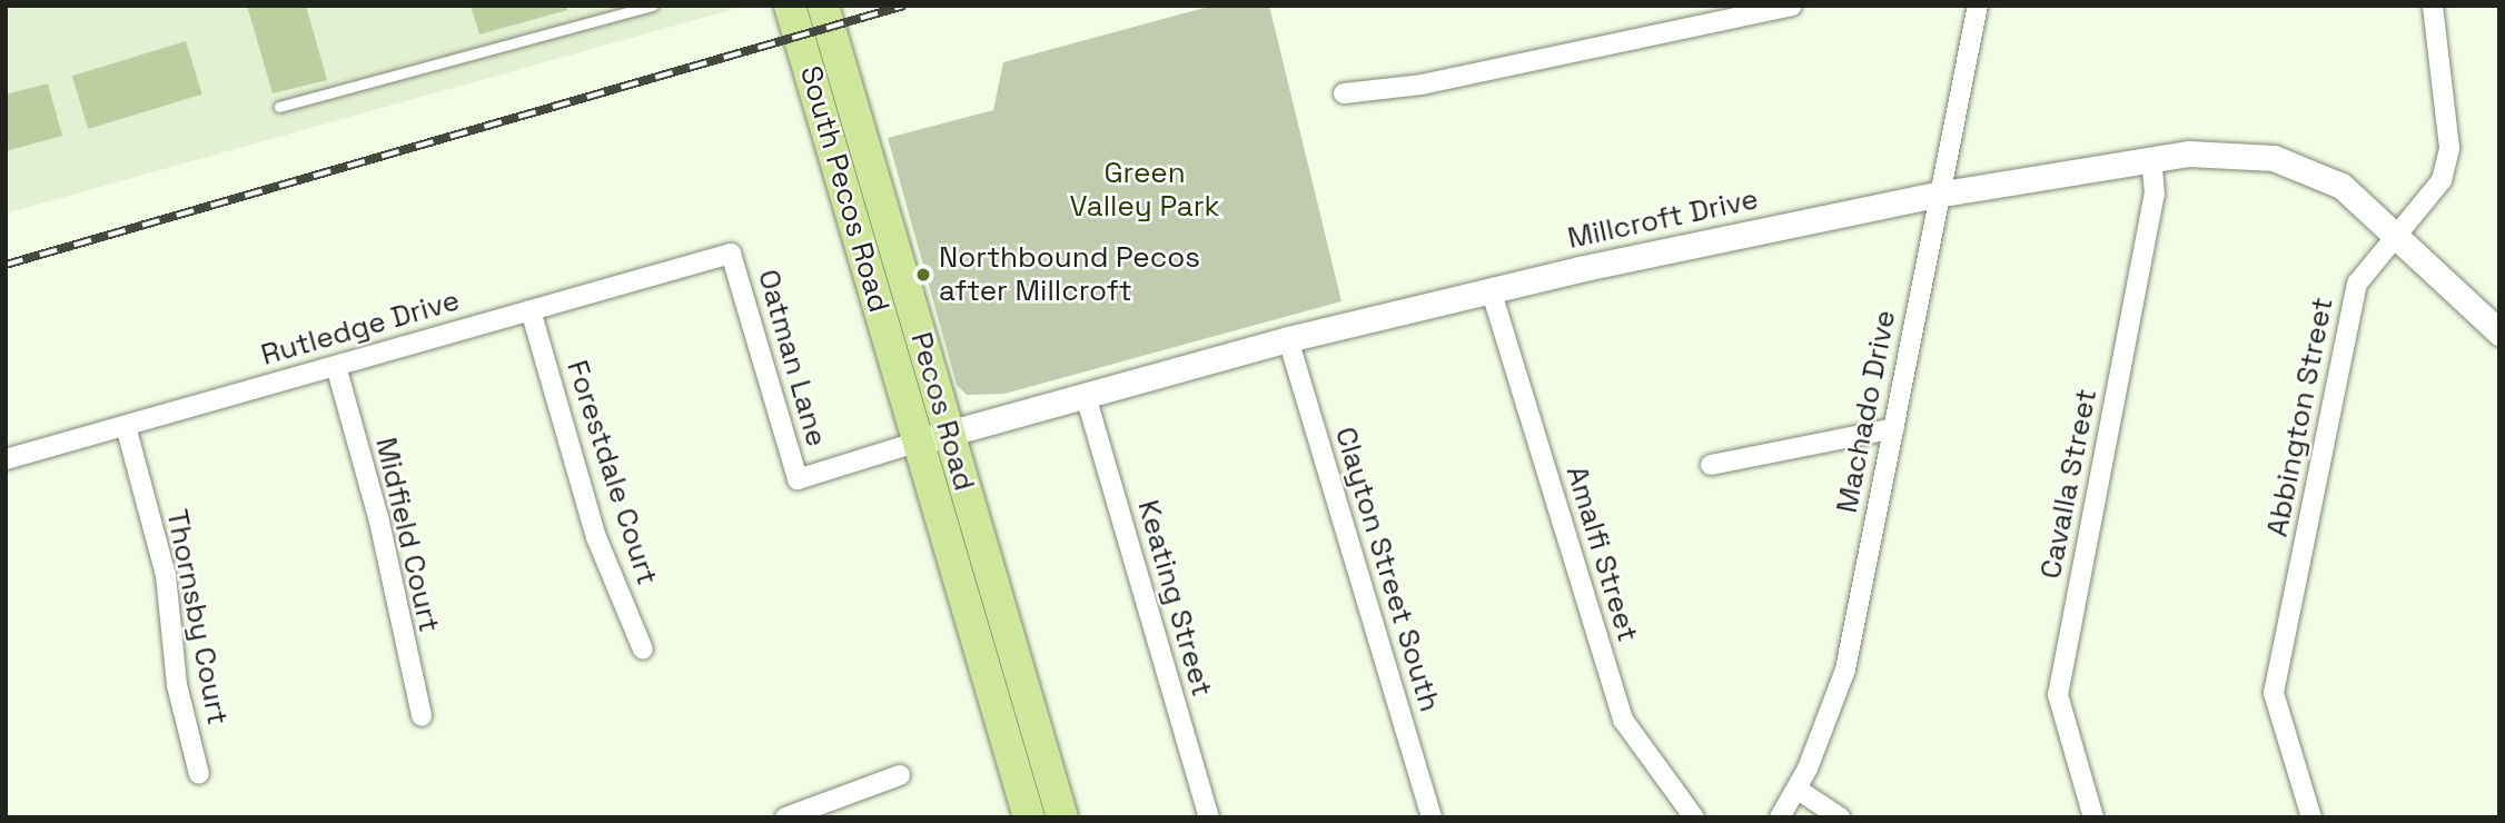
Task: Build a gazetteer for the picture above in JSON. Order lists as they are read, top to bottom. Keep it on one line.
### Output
{"streets":{"main road":["South Pecos Road","Pecos Road"],"street":["Millcroft Drive","Rutledge Drive","Oatman Lane","Machado Drive","Abbington Street","Forestdale Court","Cavalla Street","Midfield Court","Amalfi Street","Clayton Street South","Keating Street","Thornsby Court"]},"crossings":[["South Pecos Road","Millcroft Drive"],["Millcroft Drive","Oatman Lane"],["Millcroft Drive","Pecos Road"],["Millcroft Drive","Machado Drive"],["Millcroft Drive","Abbington Street"],["Millcroft Drive","Cavalla Street"],["Millcroft Drive","Amalfi Street"],["Millcroft Drive","Clayton Street South"],["Millcroft Drive","Keating Street"],["Rutledge Drive","Oatman Lane"],["Rutledge Drive","Forestdale Court"],["Rutledge Drive","Midfield Court"],["Rutledge Drive","Thornsby Court"]],"parks":["Green Valley Park"],"places":["Northbound Pecos after Millcroft"]}
